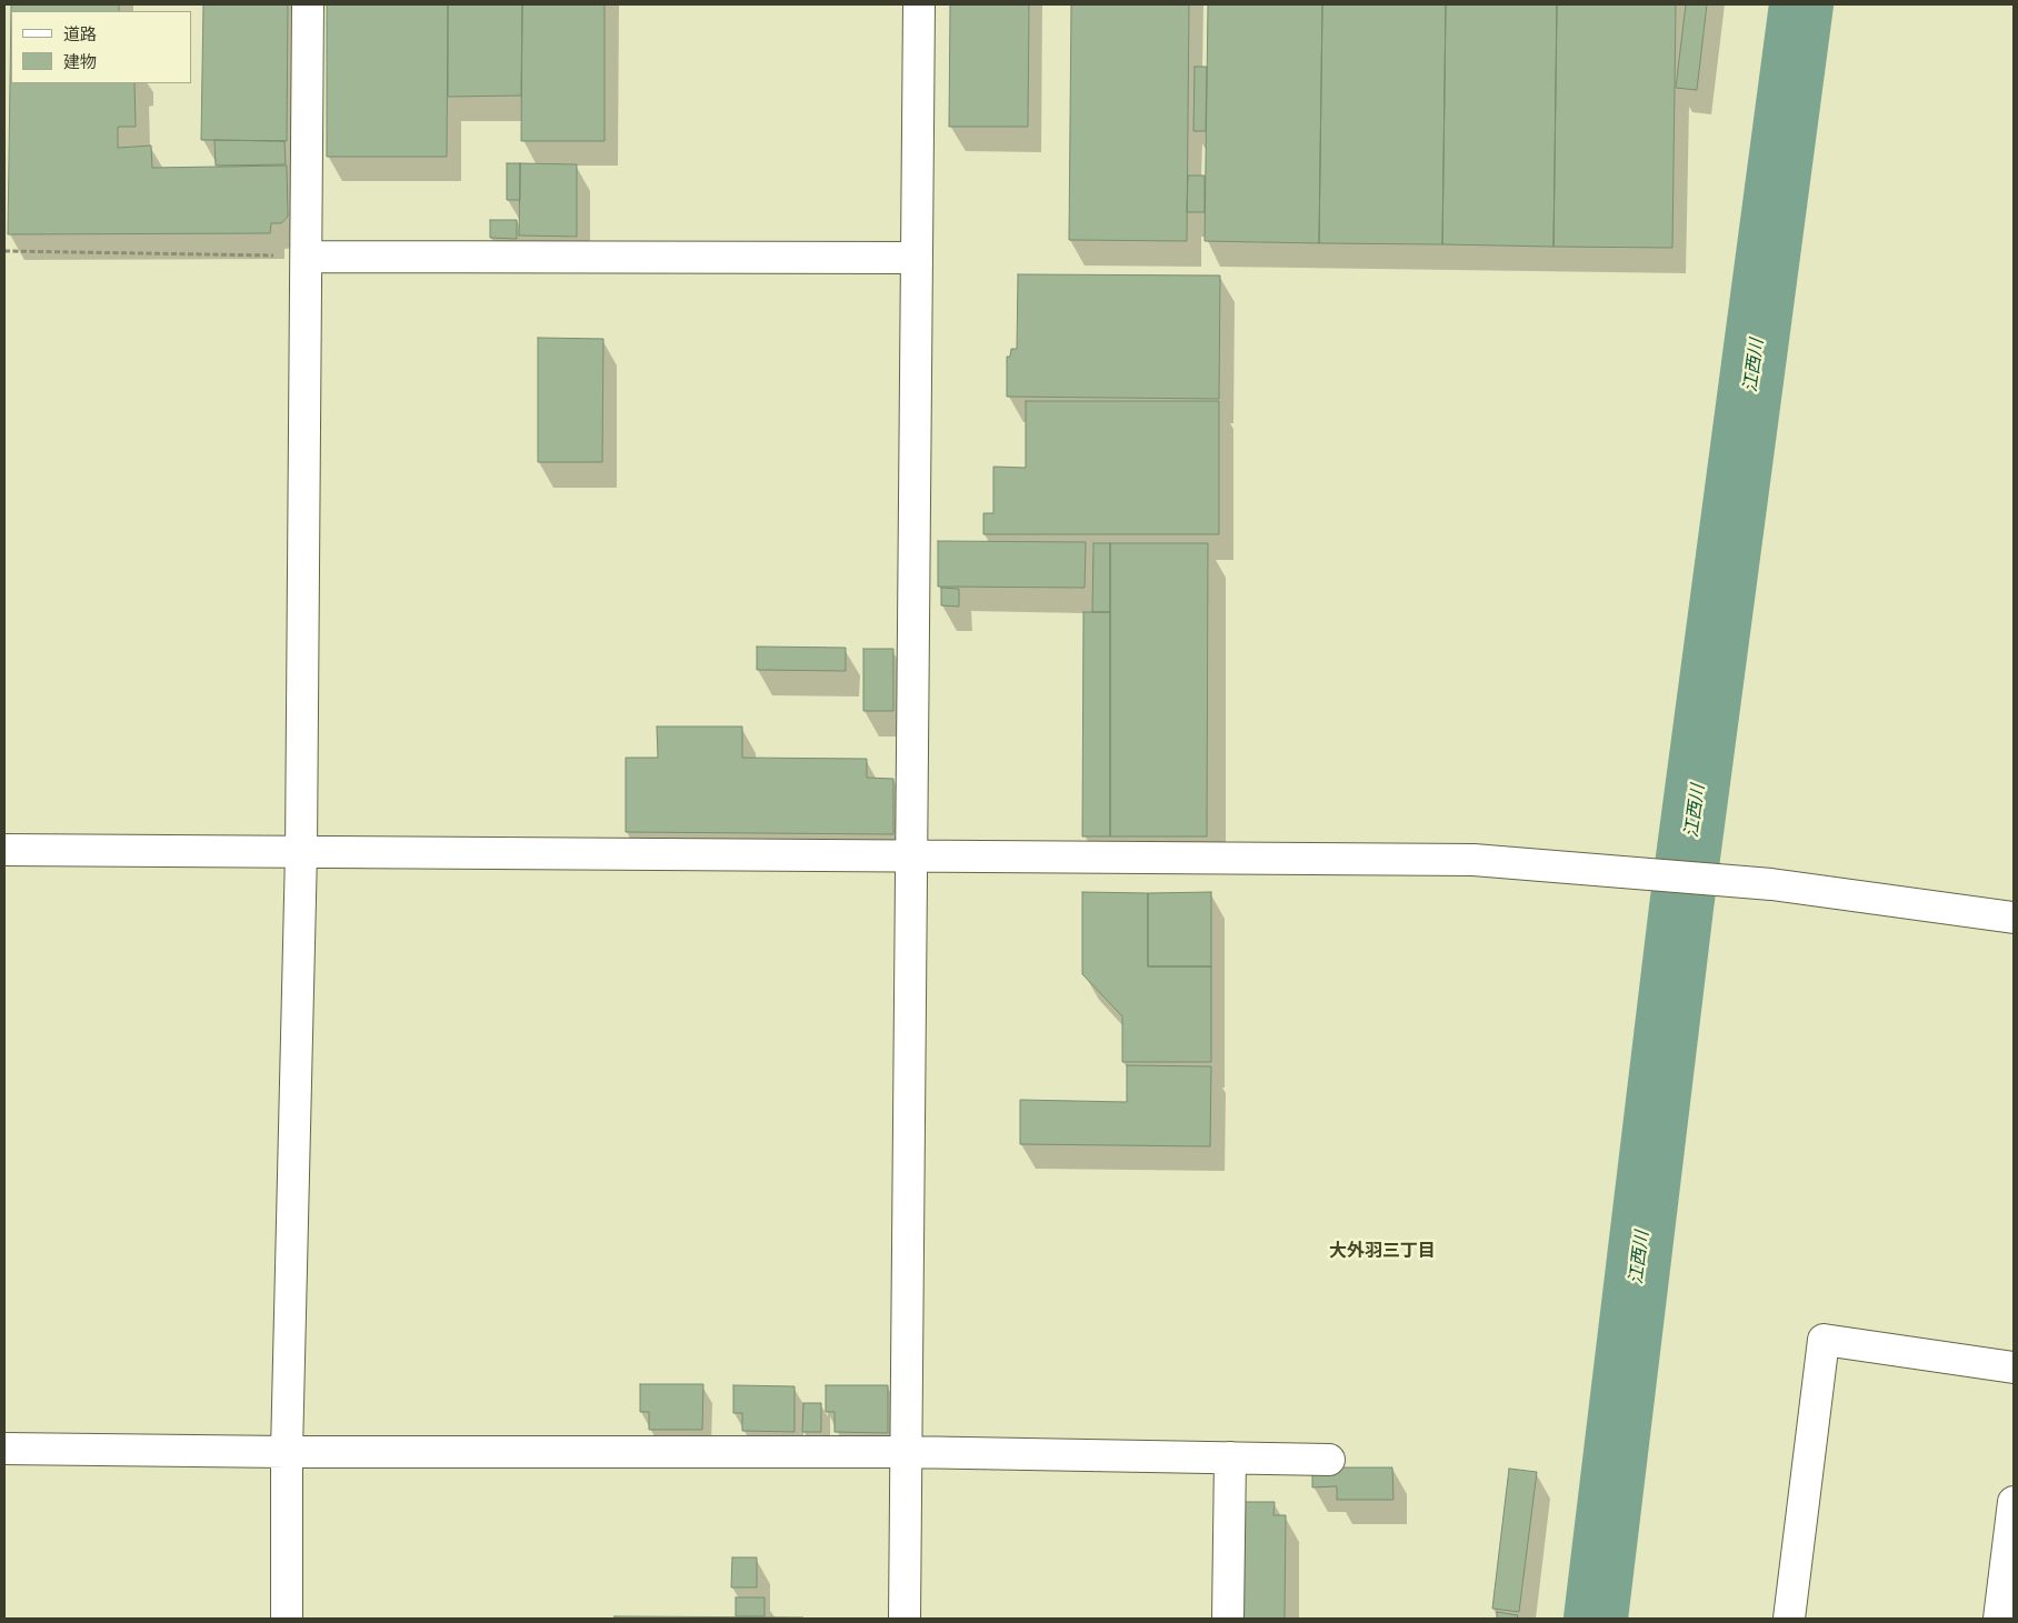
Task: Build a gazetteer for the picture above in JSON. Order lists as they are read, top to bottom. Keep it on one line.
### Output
{"districts":["大外羽三丁目"],"water":["江西川"],"legend":["道路","建物"]}
